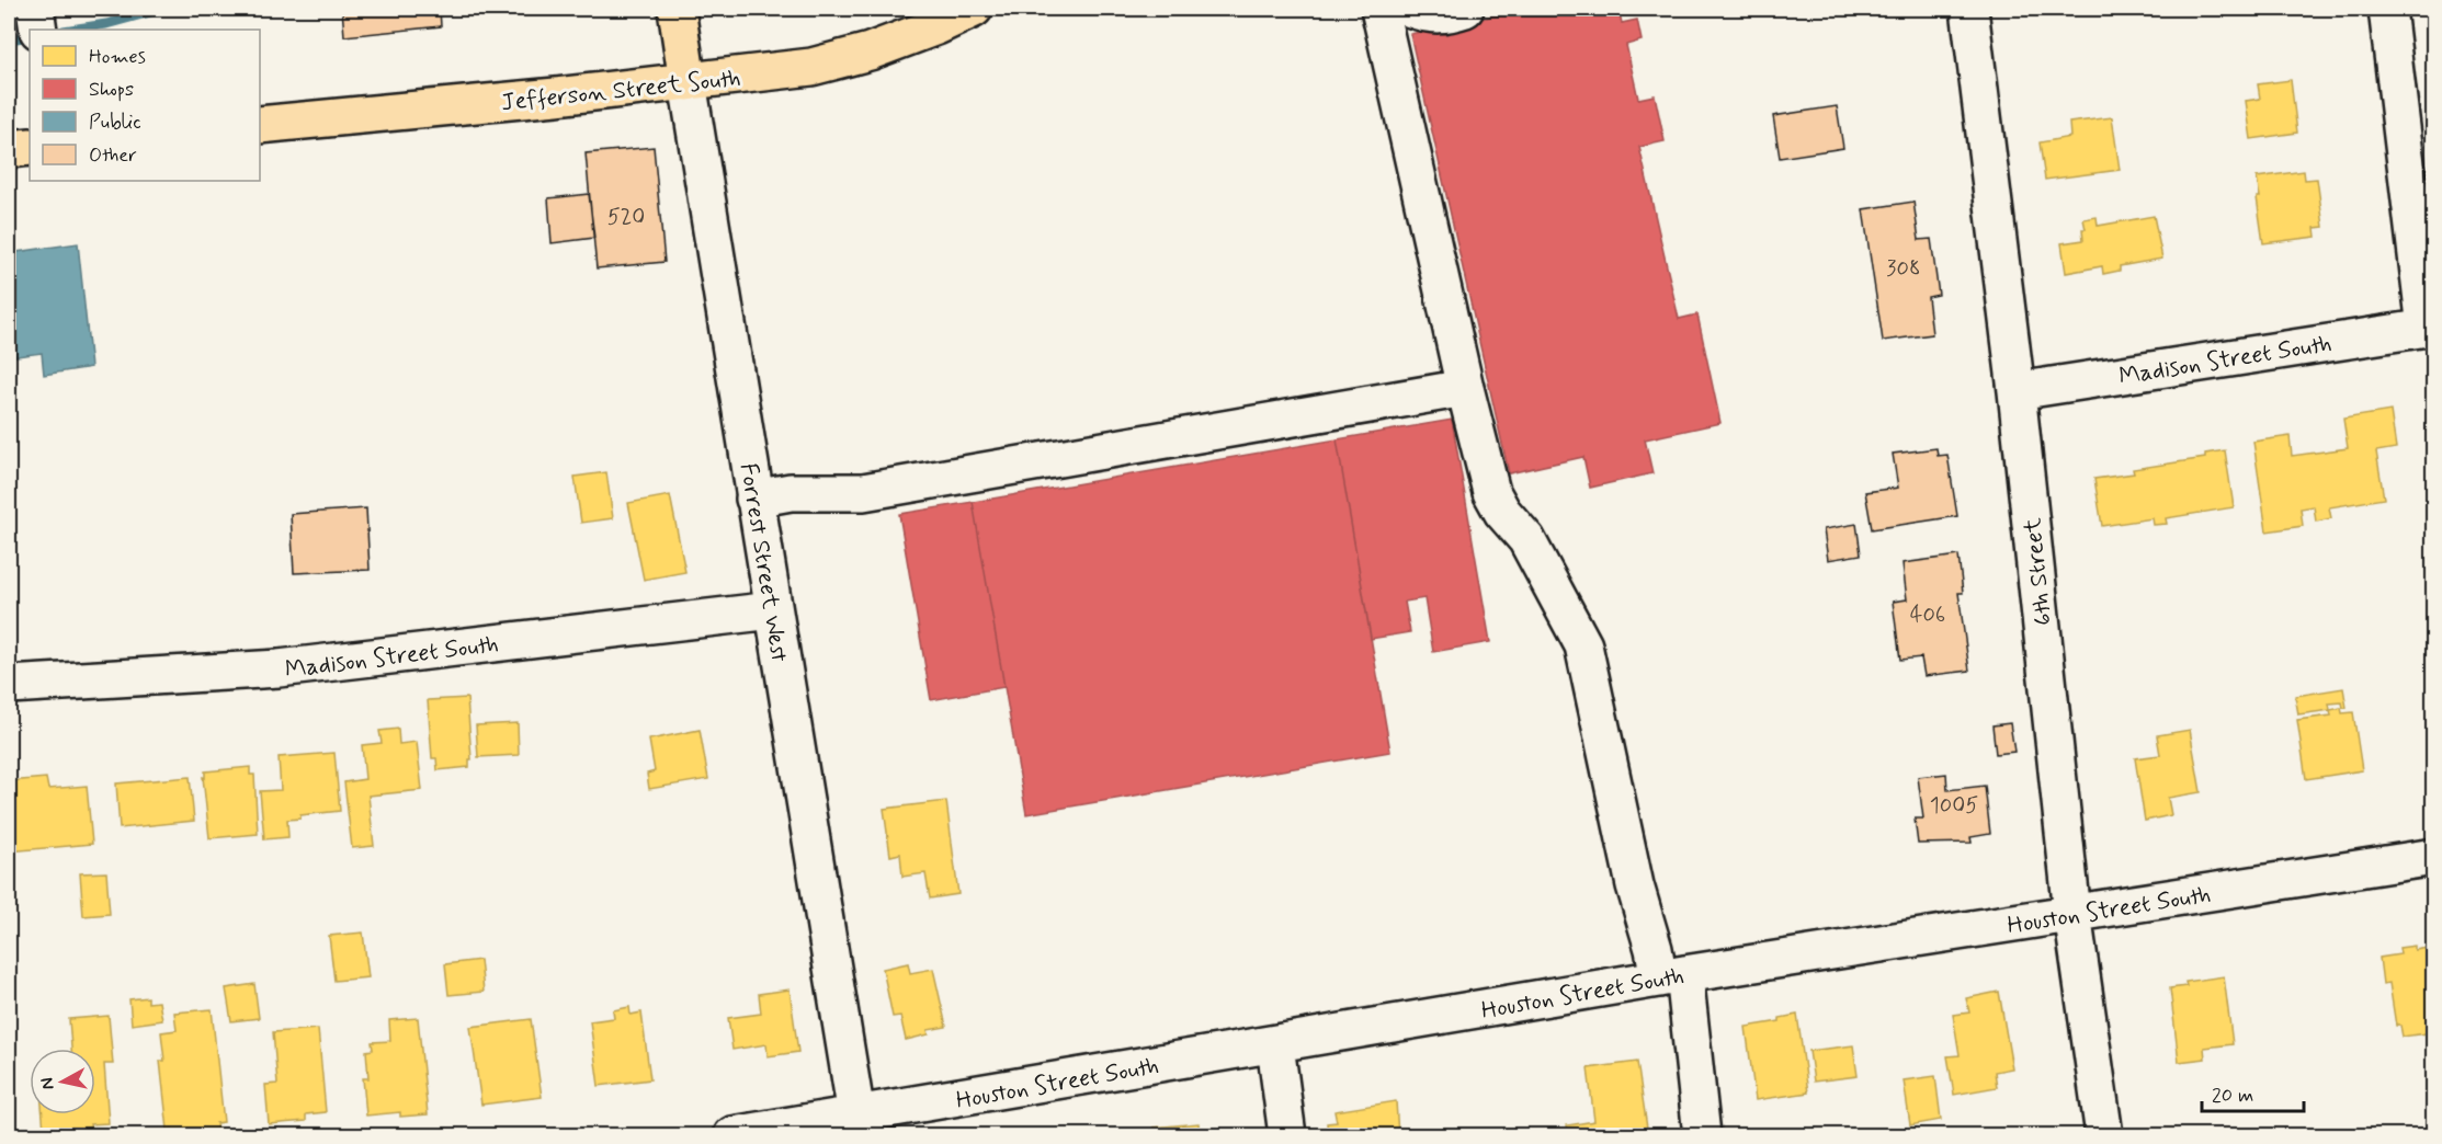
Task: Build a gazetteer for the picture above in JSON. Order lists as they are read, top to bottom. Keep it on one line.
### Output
{"streets":{"main road":["Jefferson Street South","Forrest Street West"],"street":["Madison Street South","6th Street","Houston Street South"]},"crossings":[["Jefferson Street South","Forrest Street West"],["Madison Street South","Forrest Street West"],["Madison Street South","6th Street"],["Forrest Street West","Houston Street South"],["6th Street","Houston Street South"]],"house_numbers":["520","308","406","1005"],"legend":["Homes","Shops","Public","Other"],"scale_bar":"20 m","north":"left"}
